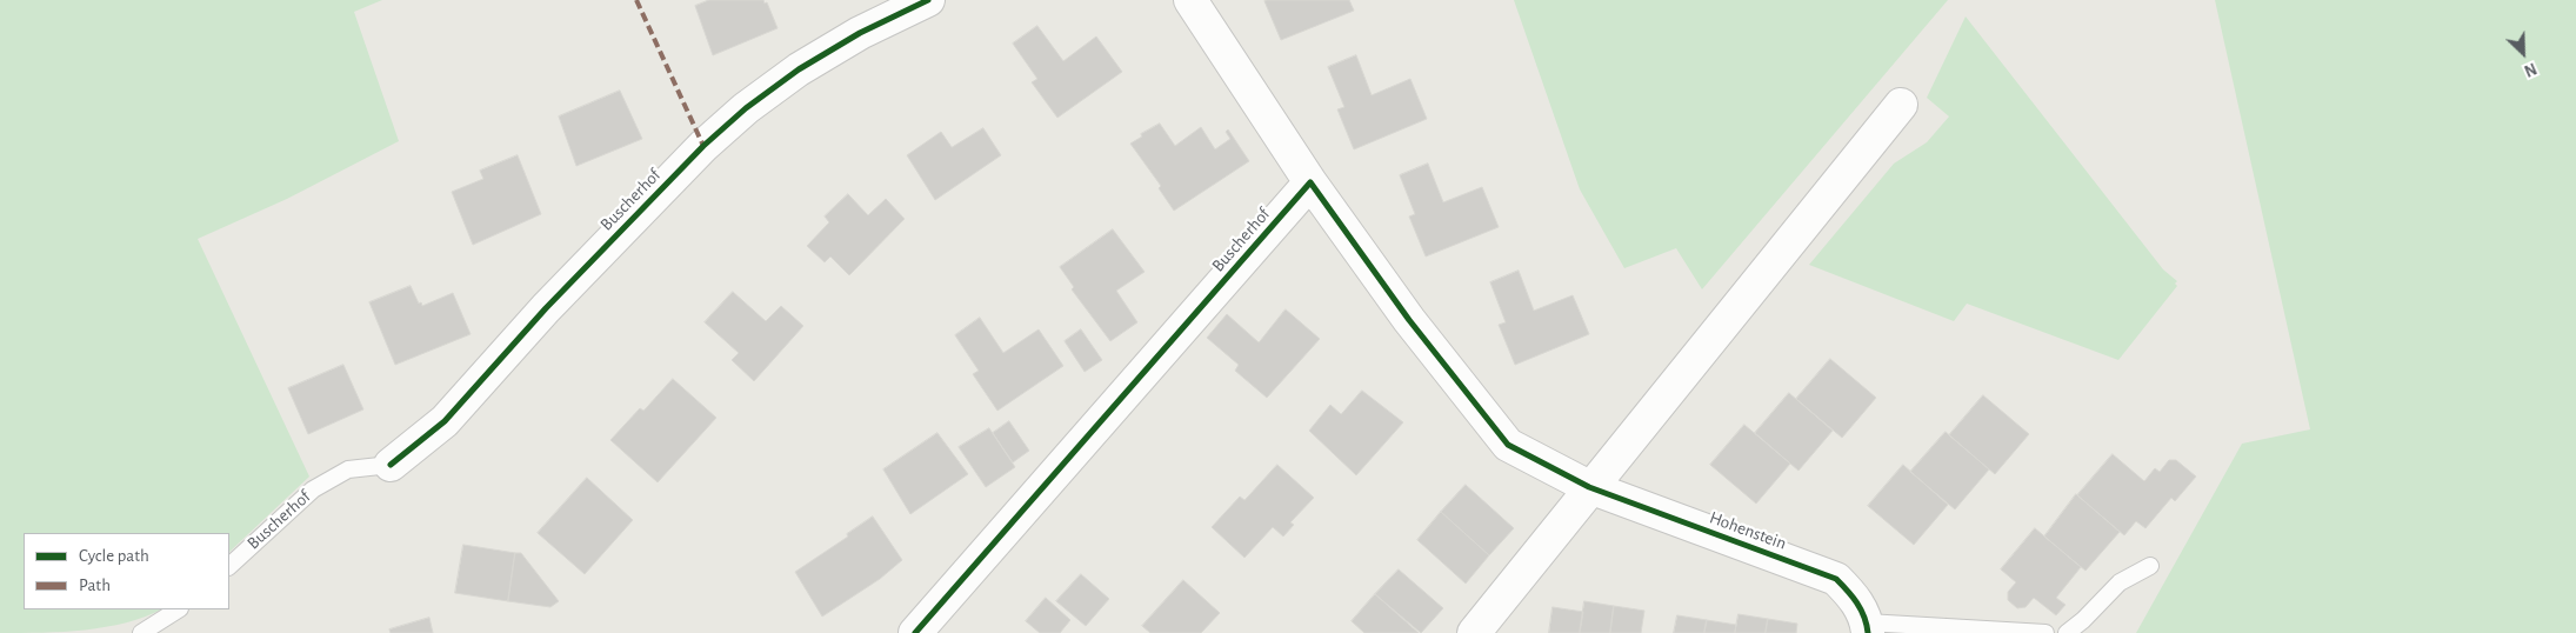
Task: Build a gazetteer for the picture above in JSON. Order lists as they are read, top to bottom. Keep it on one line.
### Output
{"streets":{"street":["Buscherhof","Hohenstein"]},"legend":["Cycle path","Path"],"north":"bottom right"}
